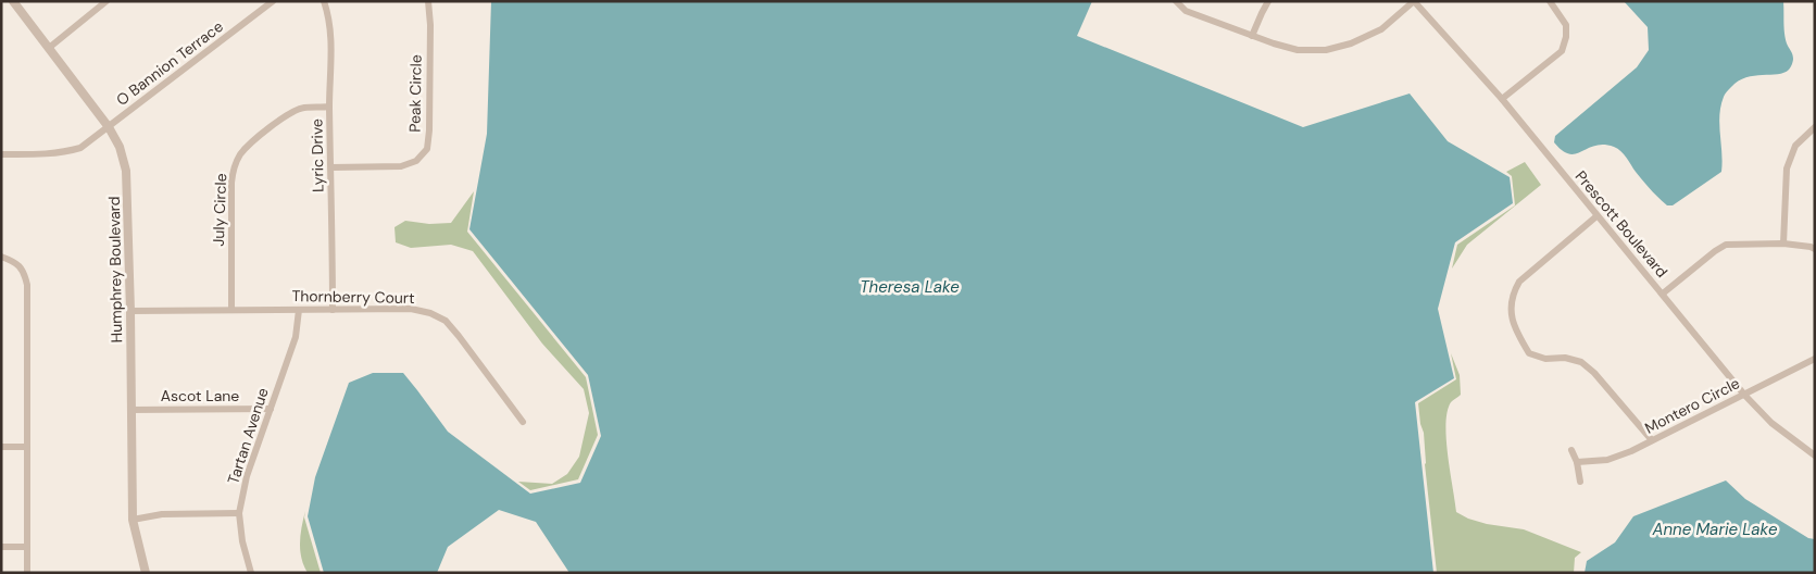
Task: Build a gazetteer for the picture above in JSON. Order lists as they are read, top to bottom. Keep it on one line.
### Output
{"streets":{"street":["O Bannion Terrace","Peak Circle","Lyric Drive","July Circle","Prescott Boulevard","Humphrey Boulevard","Thornberry Court","Ascot Lane","Montero Circle","Tartan Avenue"]},"crossings":[["O Bannion Terrace","Humphrey Boulevard"],["Peak Circle","Lyric Drive"],["Lyric Drive","July Circle"],["Lyric Drive","Thornberry Court"],["July Circle","Thornberry Court"],["Prescott Boulevard","Montero Circle"],["Humphrey Boulevard","Thornberry Court"],["Humphrey Boulevard","Ascot Lane"],["Thornberry Court","Tartan Avenue"],["Ascot Lane","Tartan Avenue"]],"water":["Theresa Lake","Anne Marie Lake"]}
